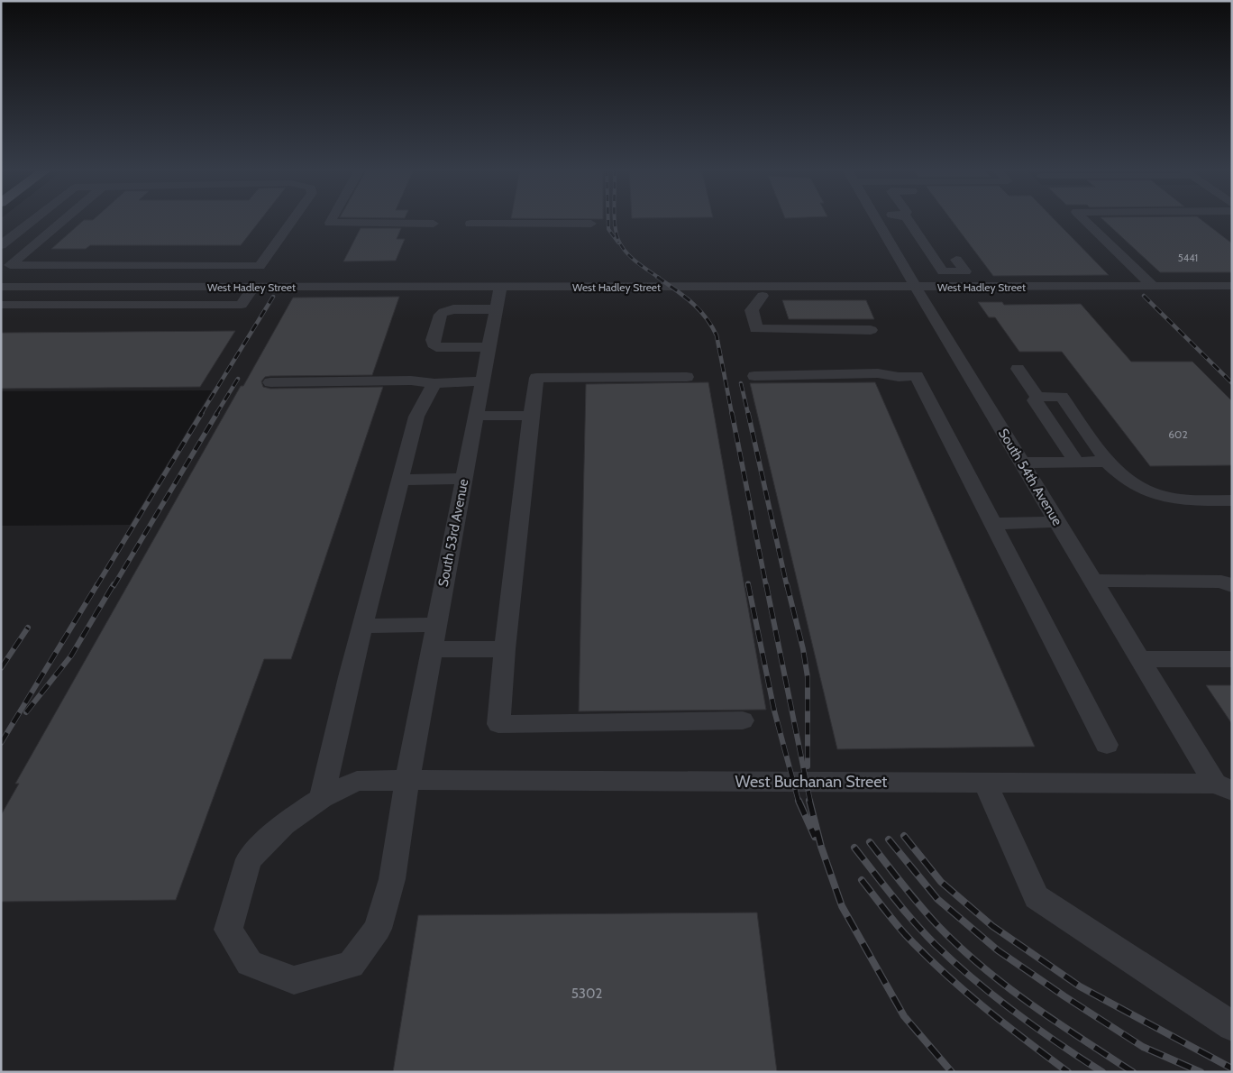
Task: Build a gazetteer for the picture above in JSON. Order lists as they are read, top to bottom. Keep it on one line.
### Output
{"streets":{"street":["West Hadley Street","South 54th Avenue","South 53rd Avenue","West Buchanan Street"]},"crossings":[["West Hadley Street","South 54th Avenue"],["West Hadley Street","South 53rd Avenue"],["South 54th Avenue","West Buchanan Street"],["South 53rd Avenue","West Buchanan Street"]],"house_numbers":["5441","602","5302"]}
